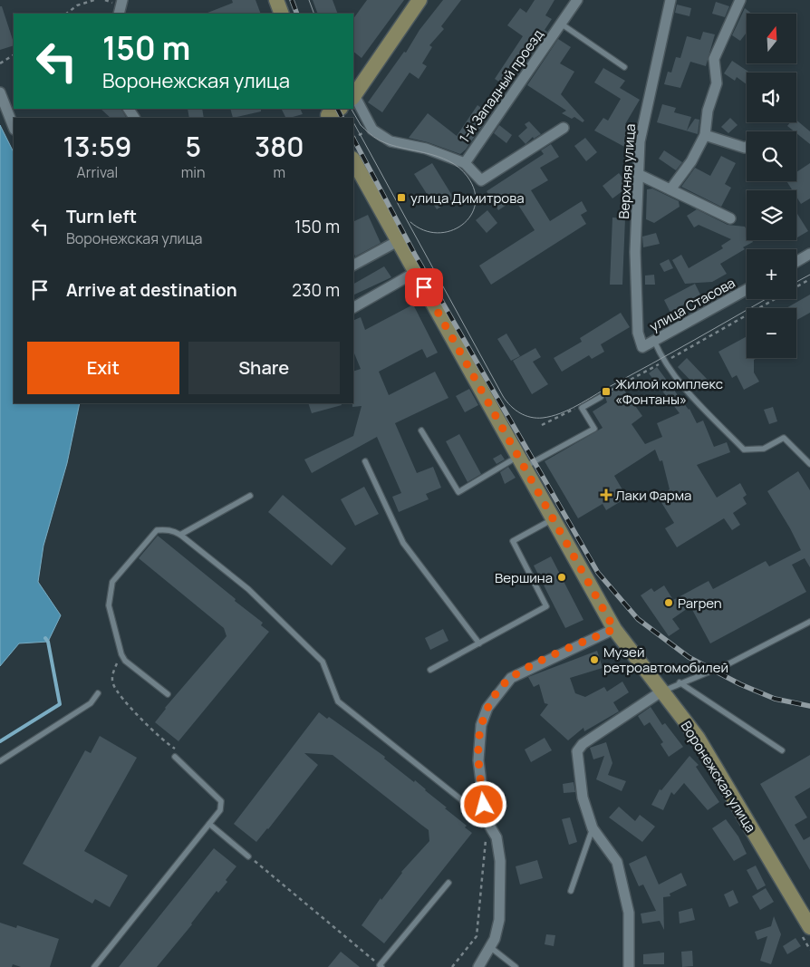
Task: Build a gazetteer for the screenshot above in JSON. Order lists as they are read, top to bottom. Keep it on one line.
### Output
{"streets":{"street":["1-й Западный проезд","Верхняя улица","улица Стасова","Воронежская улица"]},"crossings":[["Верхняя улица","улица Стасова"]],"places":{"transit":["улица Димитрова","Жилой комплекс «Фонтаны»"],"health":["Лаки Фарма"],"other":["Вершина","Parpen","Музей ретроавтомобилей"]},"north":"top","page":{"map_buttons":["+","−"],"turn":["150 m","Воронежская улица"],"eta":["13:59","Arrival","5","min","380","m"],"list":[{"name":"Turn left","note":"Воронежская улица","value":"150 m"},{"name":"Arrive at destination","value":"230 m"}],"buttons":["Exit","Share"]}}
